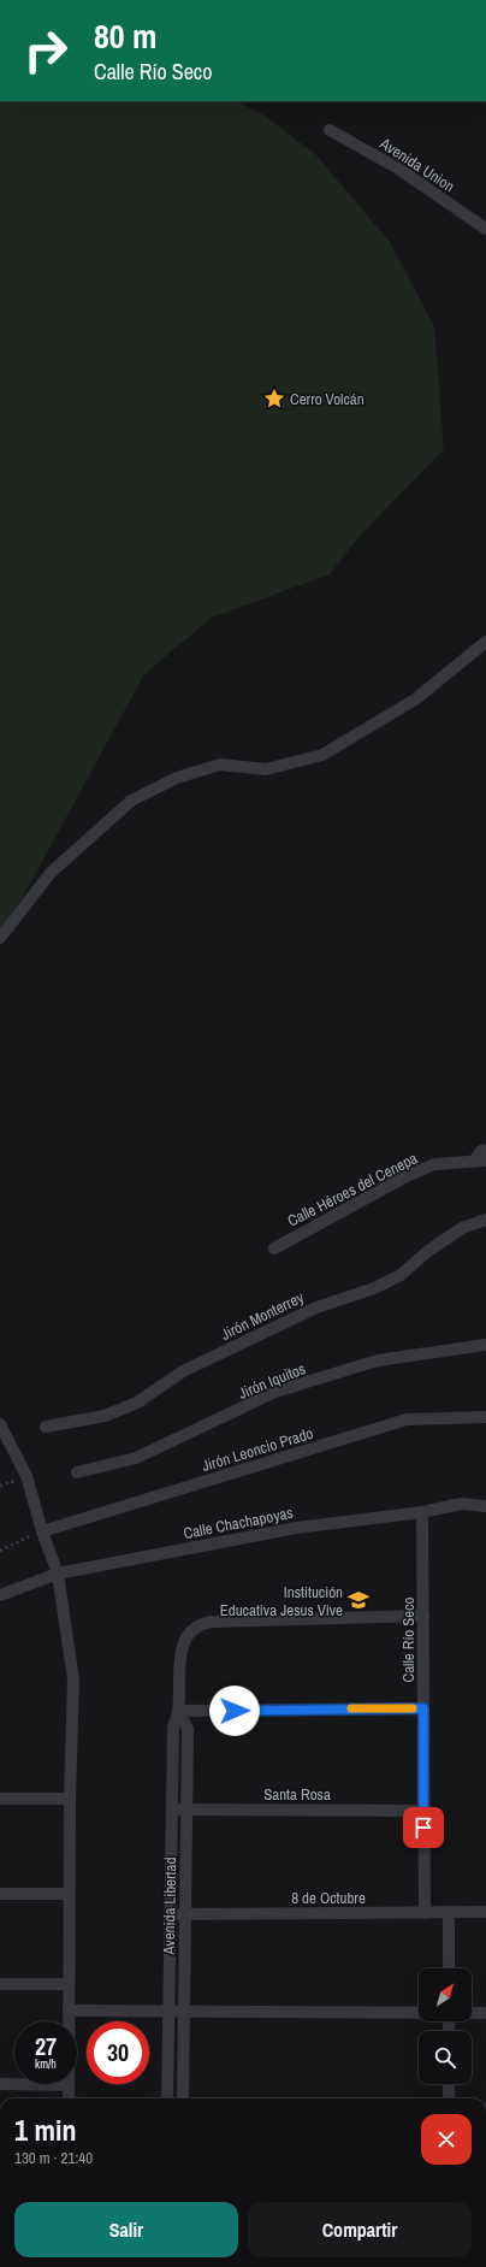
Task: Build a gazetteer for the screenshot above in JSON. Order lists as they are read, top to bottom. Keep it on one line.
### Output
{"streets":{"street":["Avenida Union","Calle Héroes del Cenepa","Jirón Monterrey","Jirón Iquitos","Jirón Leoncio Prado","Calle Chachapoyas","Calle Río Seco","Santa Rosa","8 de Octubre","Avenida Libertad"]},"crossings":[["Calle Chachapoyas","Calle Río Seco"],["Calle Río Seco","Santa Rosa"],["Calle Río Seco","8 de Octubre"],["Calle Río Seco","Avenida Libertad"],["Santa Rosa","Avenida Libertad"],["8 de Octubre","Avenida Libertad"]],"places":{"place":["Cerro Volcán"],"school or university":["Institución Educativa Jesus Vive"]},"north":"top right","page":{"turn":["80 m","Calle Río Seco"],"speed":"27 km/h","limit":"30","heading":["1 min","130 m · 21:40"],"buttons":["Salir","Compartir"]}}
